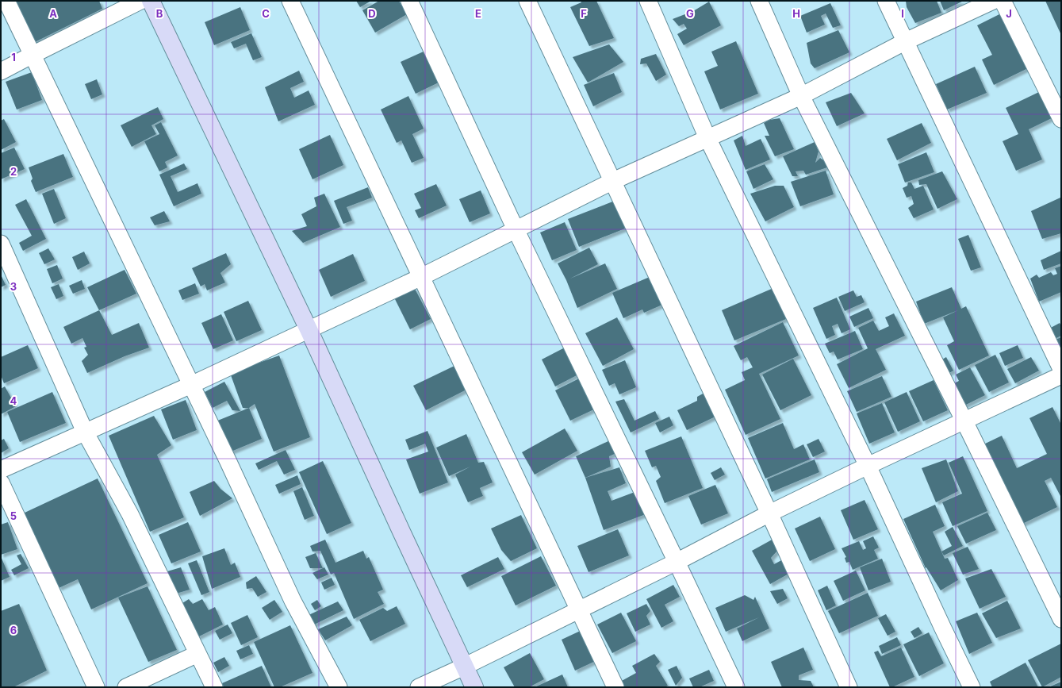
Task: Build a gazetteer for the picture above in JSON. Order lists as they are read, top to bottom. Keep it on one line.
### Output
{"grid":{"columns":["A","B","C","D","E","F","G","H","I","J"],"rows":["1","2","3","4","5","6"]}}
